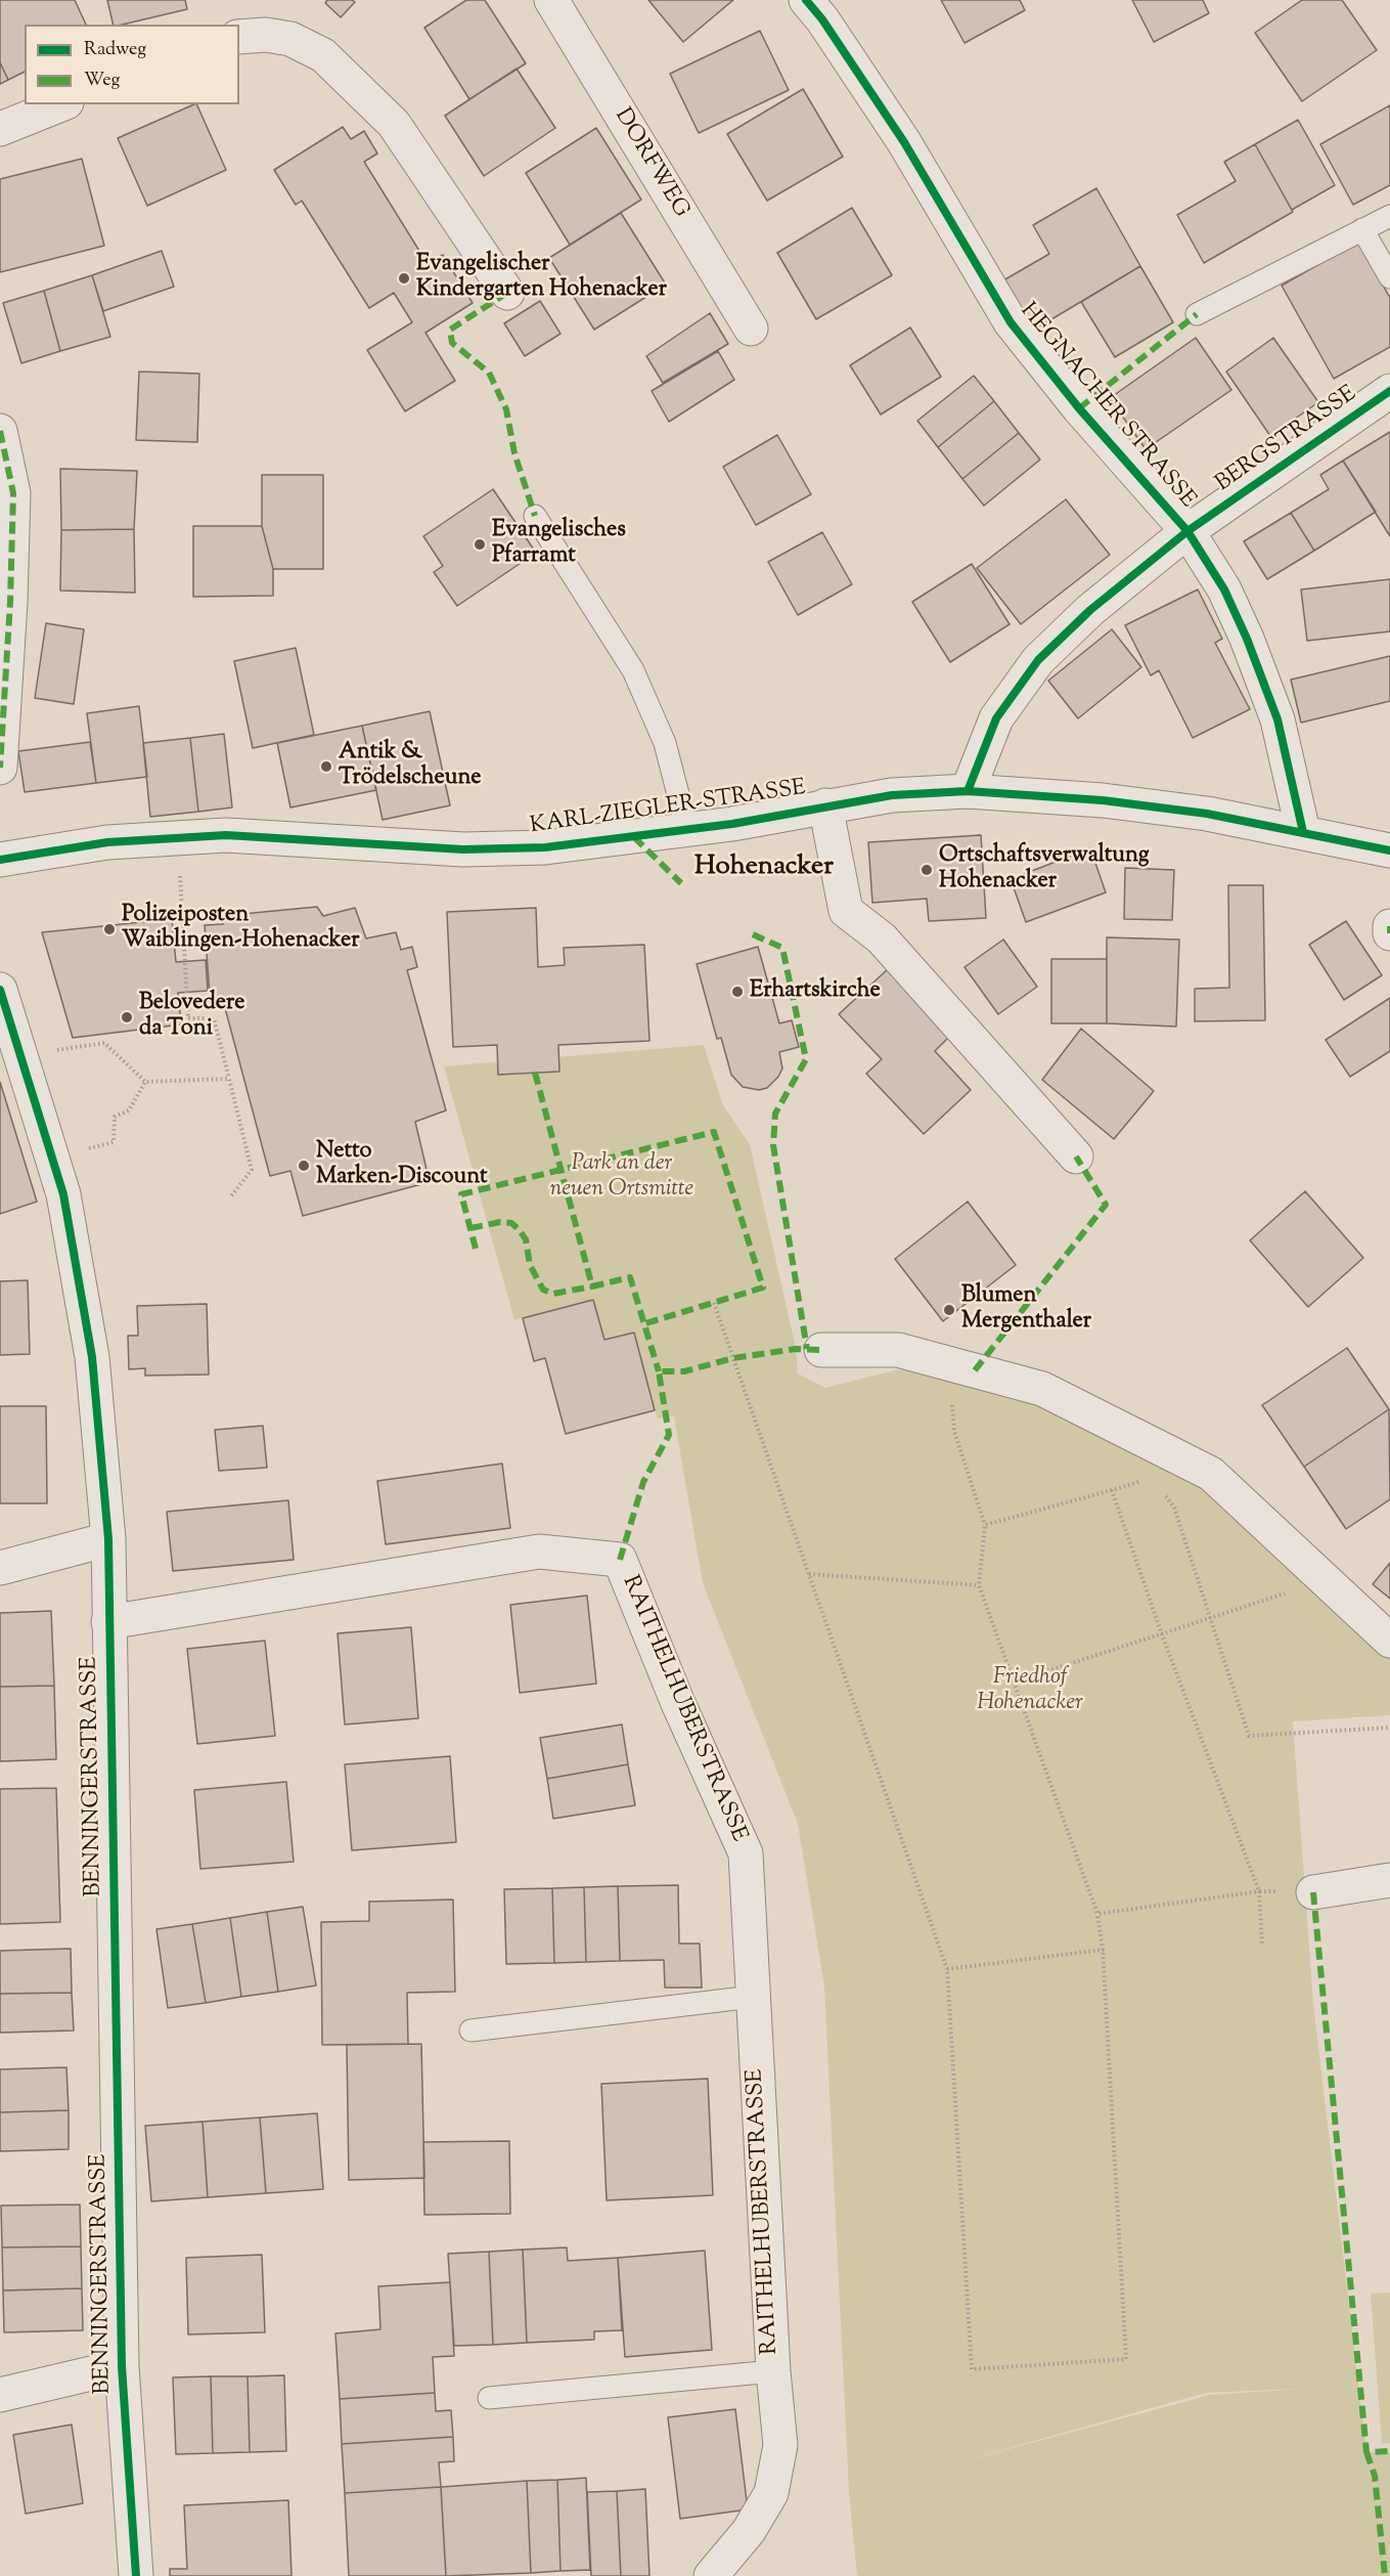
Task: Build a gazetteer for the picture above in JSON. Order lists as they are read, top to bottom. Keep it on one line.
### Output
{"streets":{"street":["DORFWEG","HEGNACHER STRASSE","BERGSTRASSE","KARL-ZIEGLER-STRASSE","RAITHELHUBERSTRASSE","BENNINGERSTRASSE"]},"crossings":[["HEGNACHER STRASSE","BERGSTRASSE"],["HEGNACHER STRASSE","KARL-ZIEGLER-STRASSE"],["BERGSTRASSE","KARL-ZIEGLER-STRASSE"],["RAITHELHUBERSTRASSE","BENNINGERSTRASSE"]],"districts":["Hohenacker"],"parks":["Park an der neuen Ortsmitte","Friedhof Hohenacker"],"places":["Evangelischer Kindergarten Hohenacker","Evangelisches Pfarramt","Antik & Trödelscheune","Ortschaftsverwaltung Hohenacker","Polizeiposten Waiblingen-Hohenacker","Erhartskirche","Belovedere da Toni","Netto Marken-Discount","Blumen Mergenthaler"],"legend":["Radweg","Weg"]}
